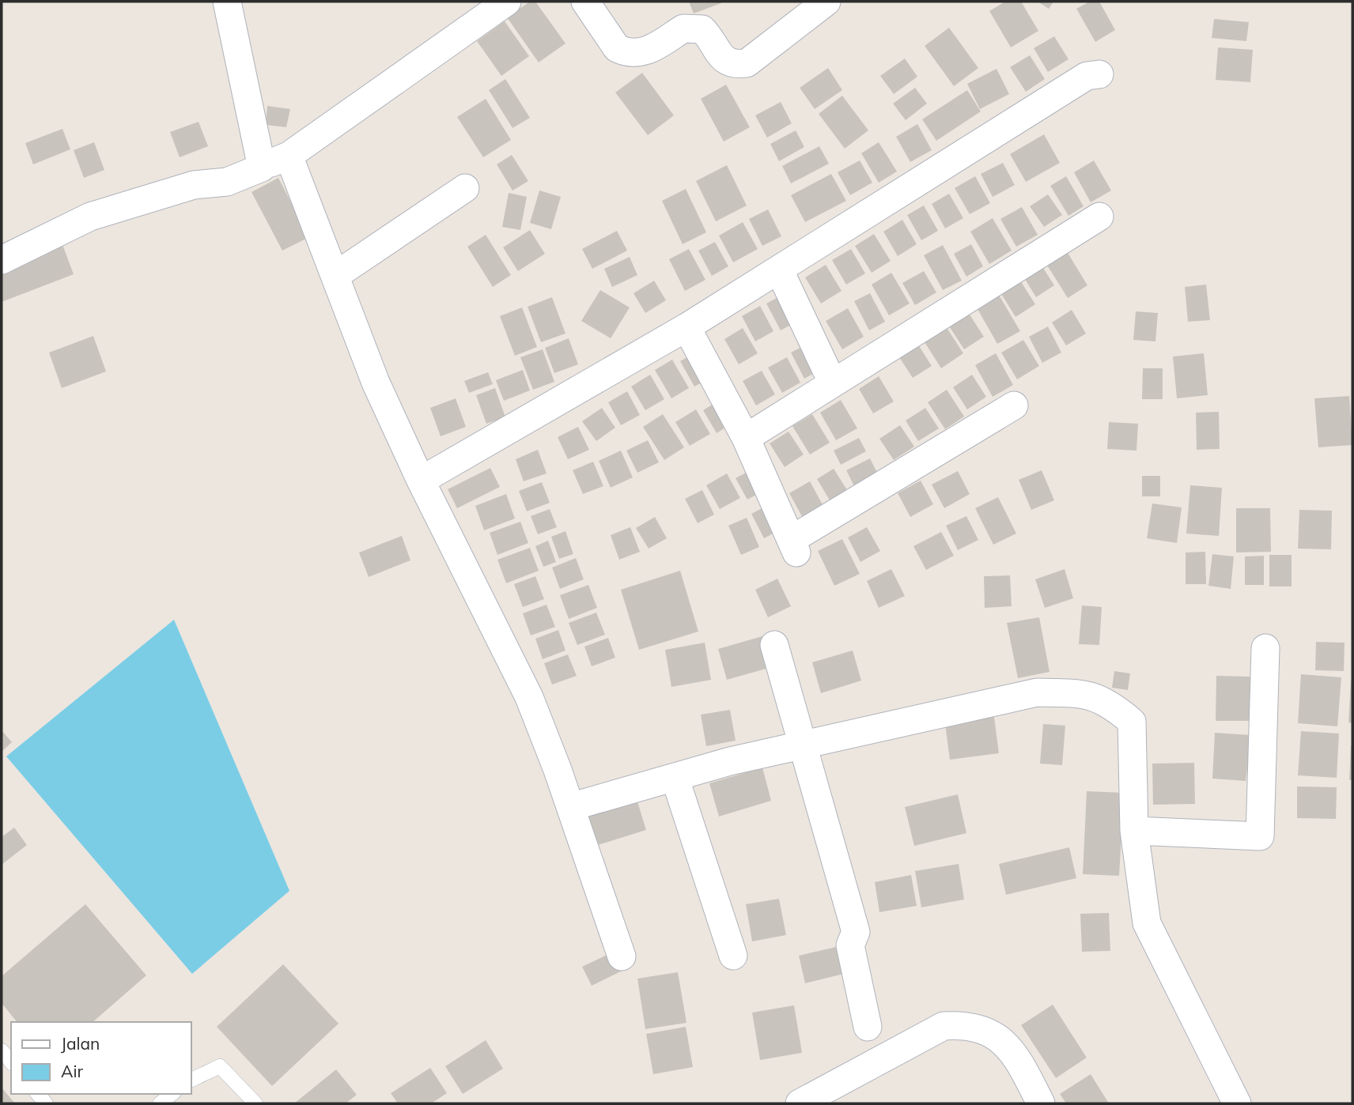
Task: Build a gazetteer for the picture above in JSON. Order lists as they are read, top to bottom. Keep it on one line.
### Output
{"legend":["Jalan","Air"]}
